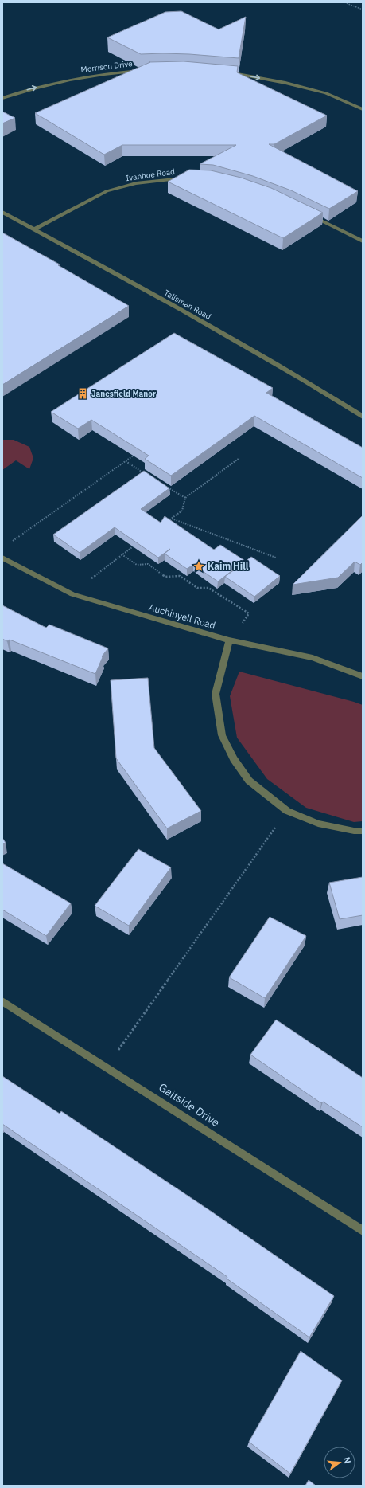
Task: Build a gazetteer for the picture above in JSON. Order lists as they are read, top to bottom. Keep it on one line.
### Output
{"streets":{"street":["Morrison Drive","Ivanhoe Road","Talisman Road","Auchinyell Road","Gaitside Drive"]},"crossings":[["Ivanhoe Road","Talisman Road"]],"one_way":["Morrison Drive"],"places":{"building":["Janesfield Manor"],"place":["Kaim Hill"]},"north":"right"}
